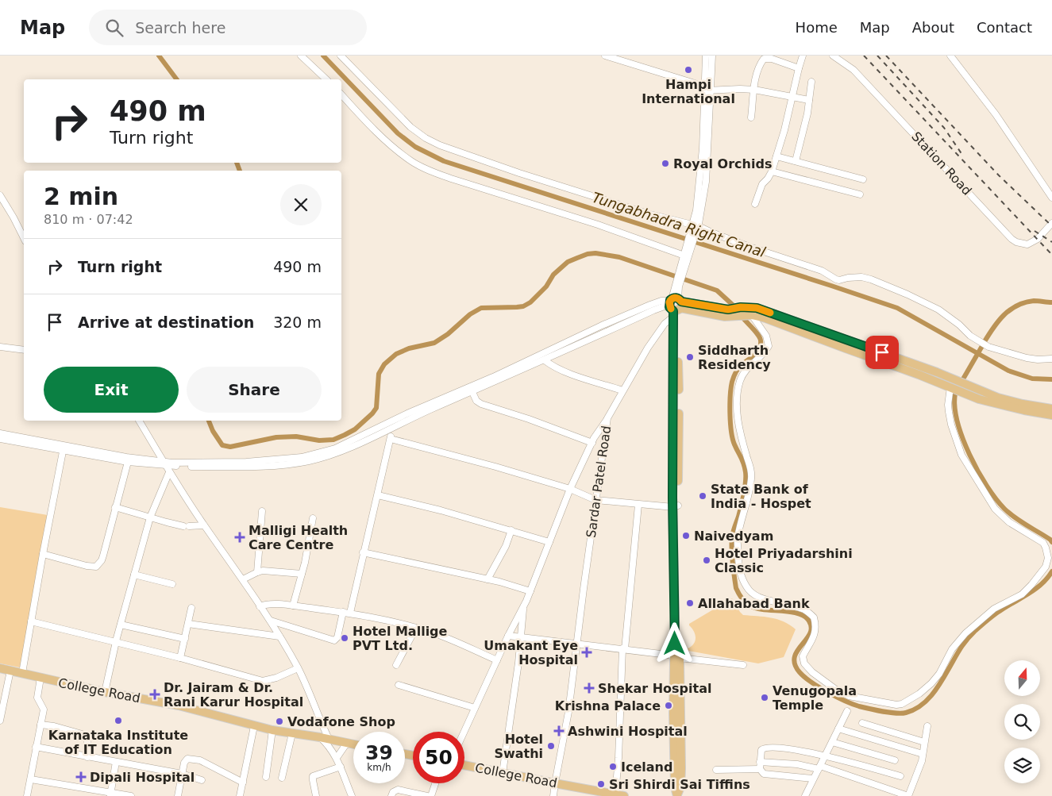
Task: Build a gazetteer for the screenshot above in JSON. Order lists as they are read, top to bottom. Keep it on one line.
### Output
{"streets":{"main road":["College Road"],"street":["Station Road","Sardar Patel Road"]},"crossings":[["Sardar Patel Road","College Road"]],"water":["Tungabhadra Right Canal"],"places":{"other":["Hampi International","Royal Orchids","Siddharth Residency","State Bank of India - Hospet","Naivedyam","Hotel Priyadarshini Classic","Allahabad Bank","Hotel Mallige PVT Ltd.","Venugopala Temple","Krishna Palace","Karnataka Institute of IT Education","Vodafone Shop","Hotel Swathi","Iceland","Sri Shirdi Sai Tiffins"],"health":["Malligi Health Care Centre","Umakant Eye Hospital","Shekar Hospital","Dr. Jairam & Dr. Rani Karur Hospital","Ashwini Hospital","Dipali Hospital"]},"north":"top","page":{"header":"Map","search":"Search here","nav":["Home","Map","About","Contact"],"turn":["490 m","Turn right"],"heading":["2 min","810 m · 07:42"],"list":[{"name":"Turn right","value":"490 m"},{"name":"Arrive at destination","value":"320 m"}],"buttons":["Exit","Share"],"speed":"39 km/h","limit":"50"}}
